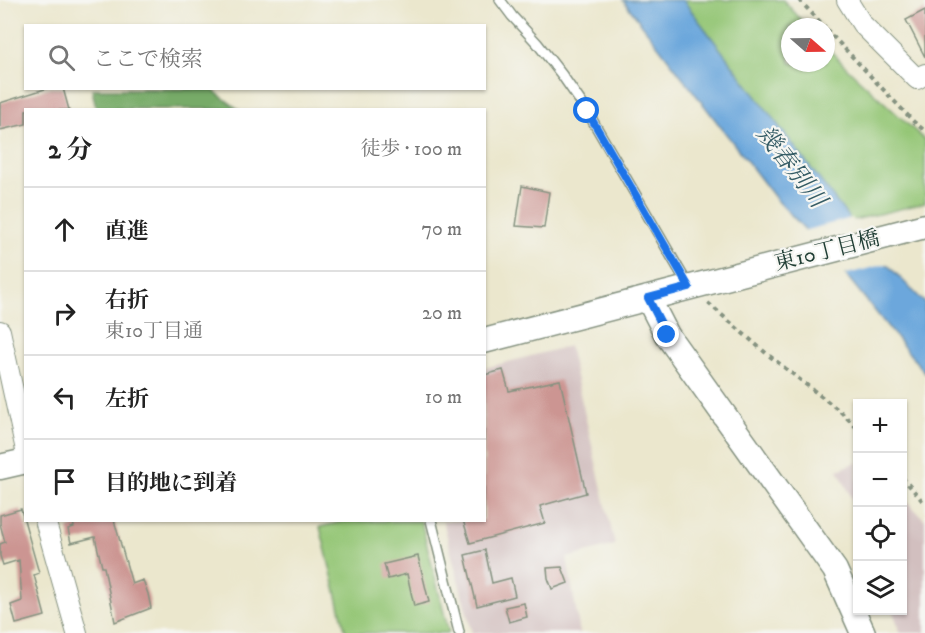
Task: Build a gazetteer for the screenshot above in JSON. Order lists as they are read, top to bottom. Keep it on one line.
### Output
{"streets":{"street":["東10丁目橋"]},"water":["幾春別川"],"north":"right","page":{"search":"ここで検索","heading":["2 分","徒歩 · 100 m"],"list":[["直進","70 m"],["右折","東10丁目通","20 m"],["左折","10 m"],"目的地に到着"],"map_buttons":["+","−"]}}
